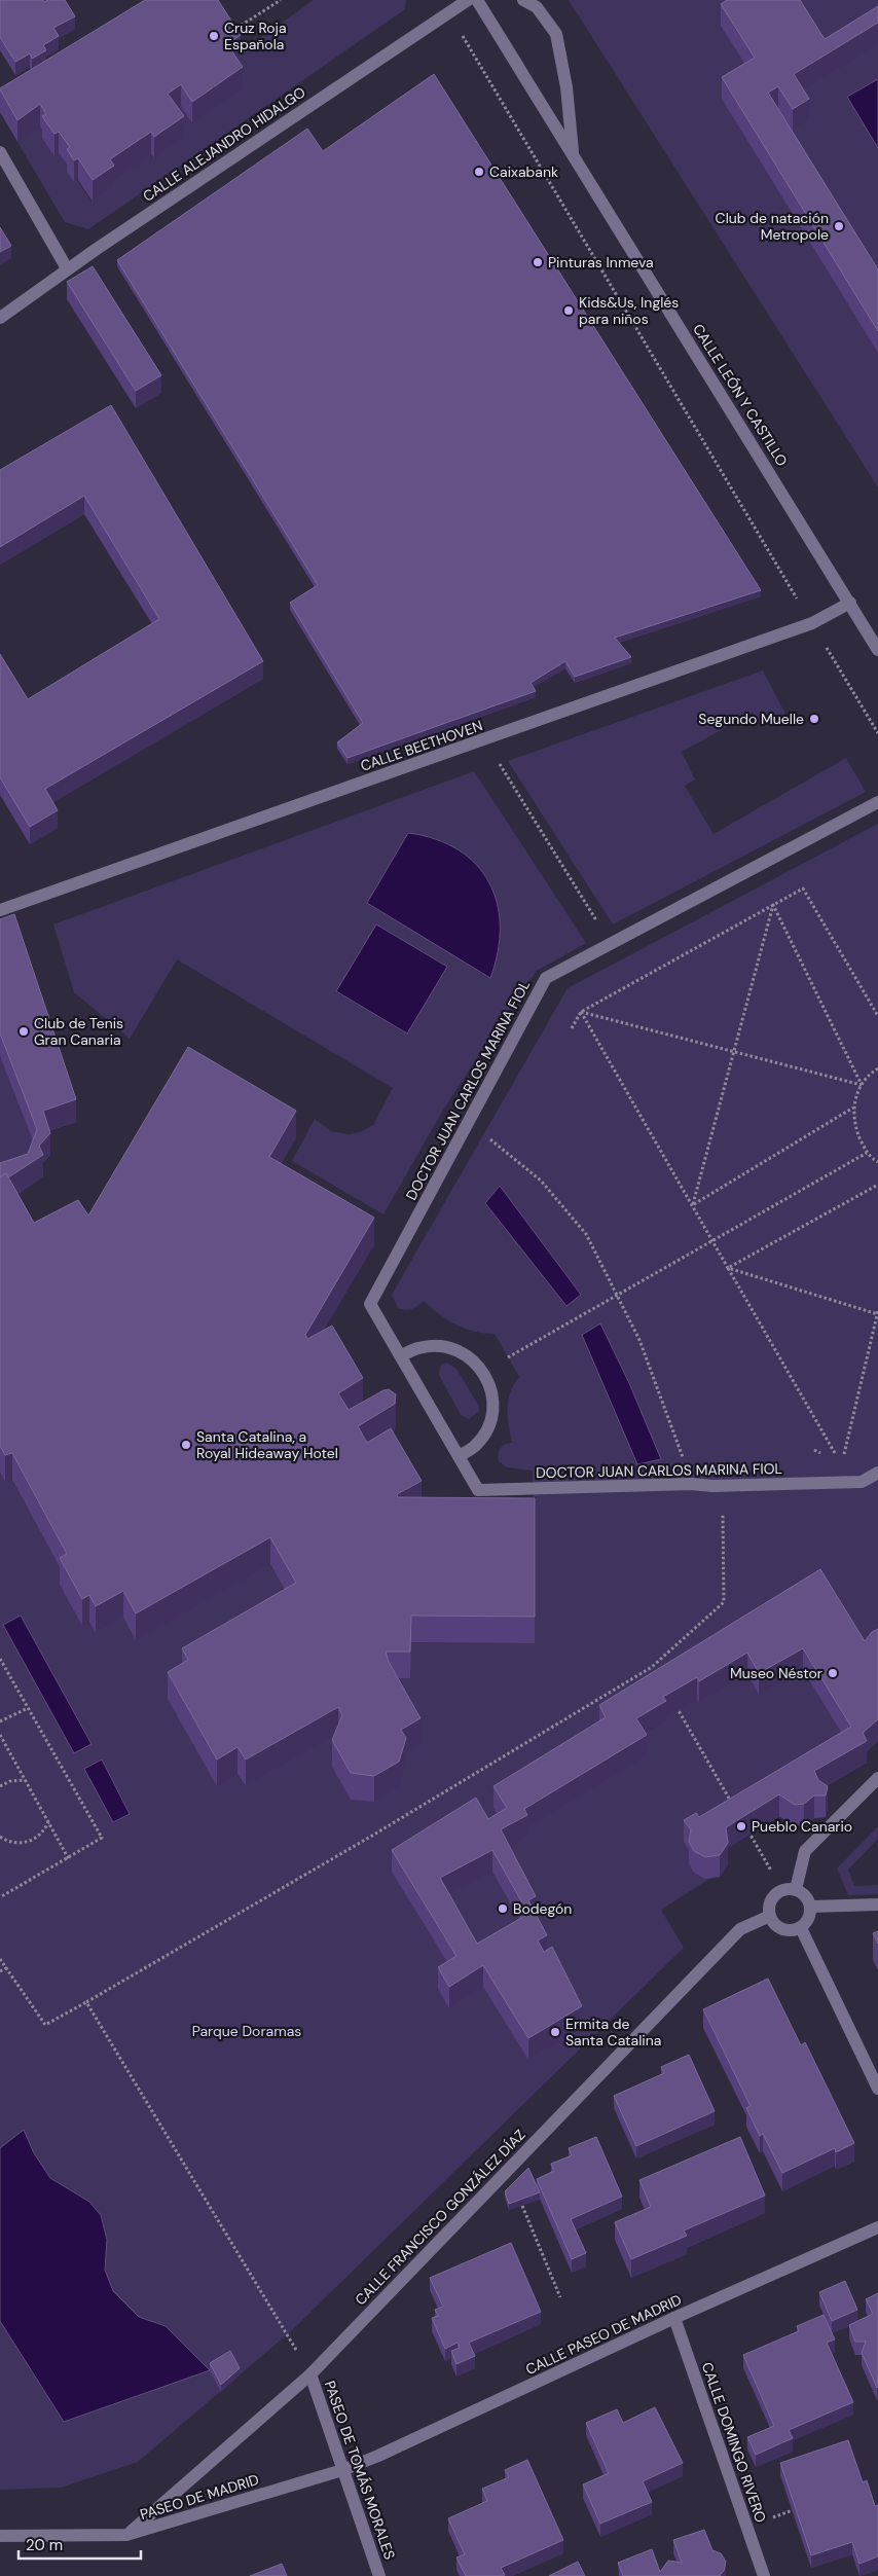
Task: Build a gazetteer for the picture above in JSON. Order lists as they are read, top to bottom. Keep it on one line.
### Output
{"streets":{"street":["CALLE ALEJANDRO HIDALGO","CALLE LEÓN Y CASTILLO","CALLE BEETHOVEN","DOCTOR JUAN CARLOS MARINA FIOL","CALLE FRANCISCO GONZÁLEZ DÍAZ","CALLE PASEO DE MADRID","CALLE DOMINGO RIVERO","PASEO DE TOMÁS MORALES","PASEO DE MADRID"]},"crossings":[["CALLE LEÓN Y CASTILLO","CALLE BEETHOVEN"],["CALLE FRANCISCO GONZÁLEZ DÍAZ","PASEO DE TOMÁS MORALES"],["CALLE FRANCISCO GONZÁLEZ DÍAZ","PASEO DE MADRID"],["CALLE PASEO DE MADRID","CALLE DOMINGO RIVERO"],["CALLE PASEO DE MADRID","PASEO DE TOMÁS MORALES"],["CALLE PASEO DE MADRID","PASEO DE MADRID"],["PASEO DE TOMÁS MORALES","PASEO DE MADRID"]],"parks":["Parque Doramas"],"places":["Cruz Roja Española","Caixabank","Club de natación Metropole","Pinturas Inmeva","Kids&Us, Inglés para niños","Segundo Muelle","Club de Tenis Gran Canaria","Santa Catalina, a Royal Hideaway Hotel","Museo Néstor","Pueblo Canario","Bodegón","Ermita de Santa Catalina"],"scale_bar":"20 m"}
